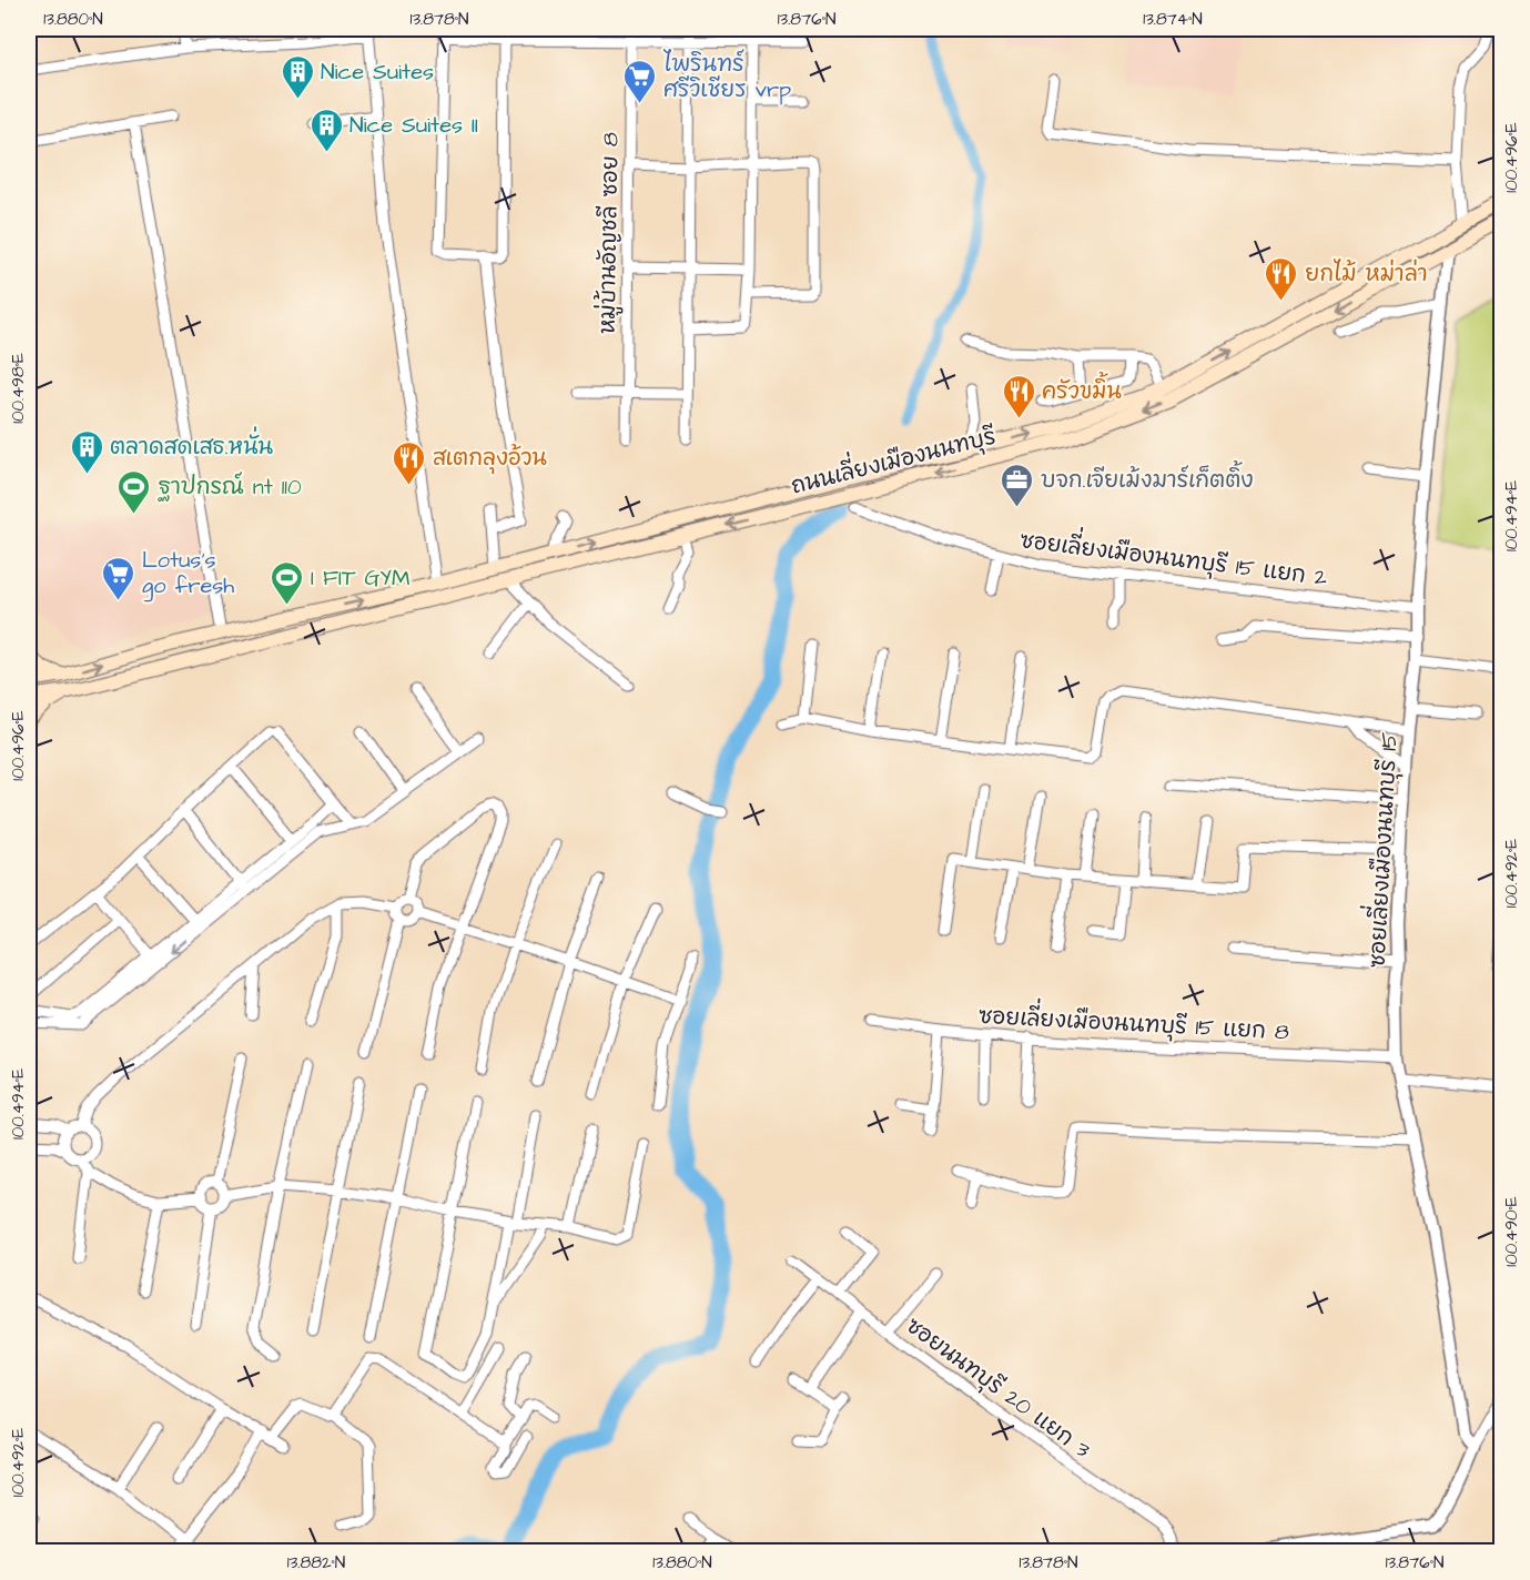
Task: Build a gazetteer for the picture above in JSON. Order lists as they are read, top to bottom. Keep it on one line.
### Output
{"streets":{"main road":["ถนนเลี่ยงเมืองนนทบุรี"],"street":["หมู่บ้านอัญชลี ซอย 8","ซอยเลี่ยงเมืองนนทบุรี 15 แยก 2","ซอยเลี่ยงเมืองนนทบุรี 15","ซอยเลี่ยงเมืองนนทบุรี 15 แยก 8","ซอยนนทบุรี 20 แยก 3"]},"crossings":[["ถนนเลี่ยงเมืองนนทบุรี","ซอยเลี่ยงเมืองนนทบุรี 15"],["ซอยเลี่ยงเมืองนนทบุรี 15 แยก 2","ซอยเลี่ยงเมืองนนทบุรี 15"],["ซอยเลี่ยงเมืองนนทบุรี 15","ซอยเลี่ยงเมืองนนทบุรี 15 แยก 8"]],"places":{"building":["Nice Suites","Nice Suites II","ตลาดสดเสธ.หนั่น"],"supermarket":["ไพรินทร์ ศรีวิเชียร vrp","Lotus's go fresh"],"restaurant":["ยกไม้ หม่าล่า","ครัวขมิ้น","สเตกลุงอ้วน"],"office":["บจก.เจียเม้งมาร์เก็ตติ้ง"],"sports":["ฐาปกรณ์ nt 110","I FIT GYM"]},"coordinates":["13.880°N","13.878°N","13.876°N","13.874°N","100.496°E","100.498°E","100.494°E","100.492°E","100.490°E","13.882°N"]}
